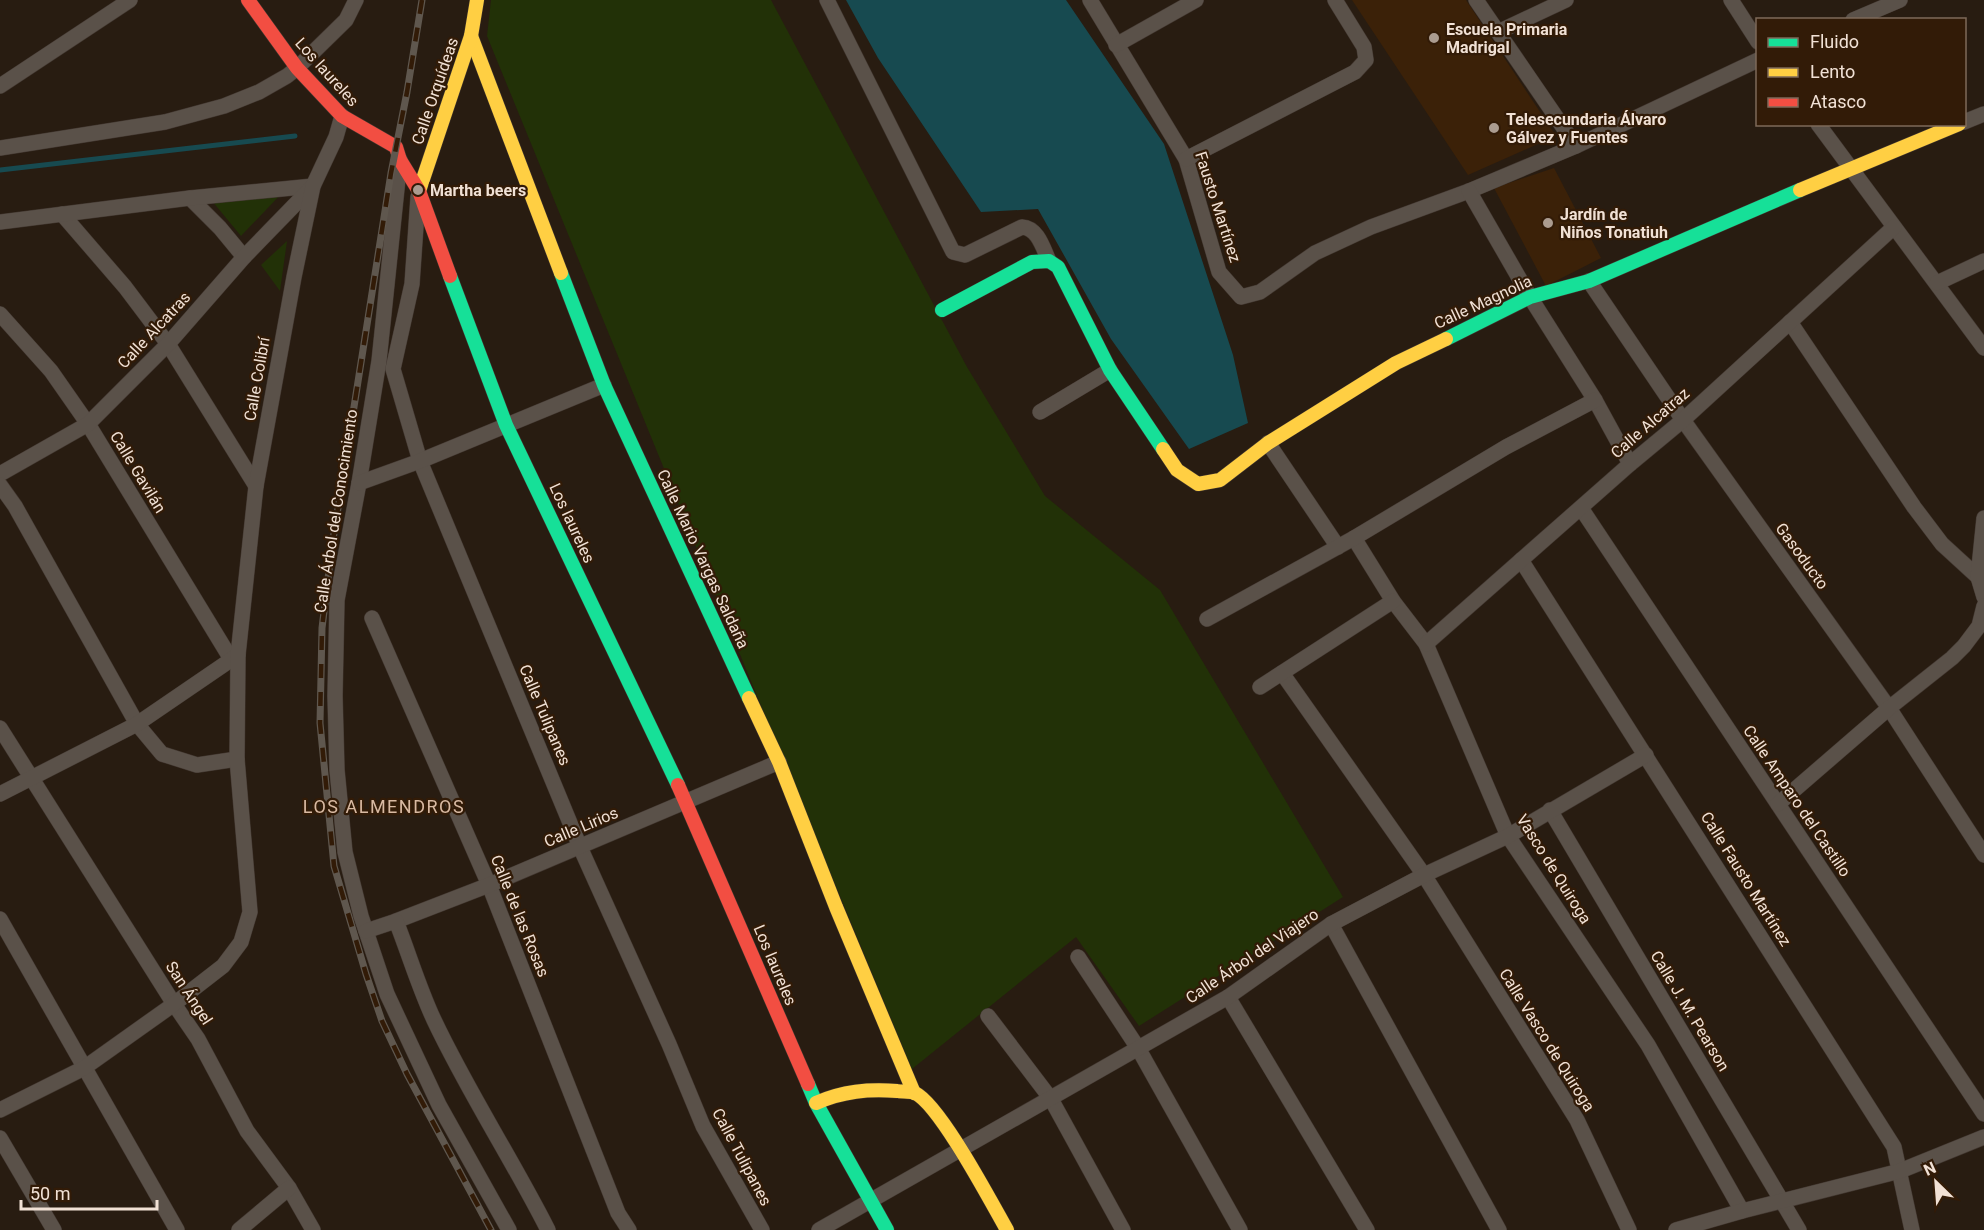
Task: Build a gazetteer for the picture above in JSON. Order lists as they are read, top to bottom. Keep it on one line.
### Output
{"streets":{"street":["Los laureles","Calle Orquídeas","Fausto Martínez","Calle Magnolia","Calle Alcatras","Calle Colibrí","Calle Alcatraz","Calle Gavilán","Calle Árbol del Conocimiento","Gasoducto","Calle Mario Vargas Saldaña","Calle Tulipanes","Calle Amparo del Castillo","Calle Lirios","Vasco de Quiroga","Calle Fausto Martínez","Calle de las Rosas","Calle Árbol del Viajero","San Ángel","Calle J. M. Pearson","Calle Vasco de Quiroga"]},"crossings":[["Los laureles","Calle Orquídeas"],["Los laureles","Calle Colibrí"],["Los laureles","Calle Árbol del Conocimiento"],["Los laureles","Calle Tulipanes"],["Los laureles","Calle Lirios"],["Los laureles","Calle Árbol del Viajero"],["Calle Orquídeas","Calle Mario Vargas Saldaña"],["Calle Orquídeas","Calle Tulipanes"],["Calle Magnolia","Gasoducto"],["Calle Alcatras","Calle Colibrí"],["Calle Alcatras","Calle Gavilán"],["Calle Colibrí","Calle Gavilán"],["Calle Colibrí","San Ángel"],["Calle Alcatraz","Gasoducto"],["Calle Alcatraz","Calle Amparo del Castillo"],["Calle Alcatraz","Vasco de Quiroga"],["Calle Alcatraz","Calle Fausto Martínez"],["Calle Árbol del Conocimiento","Calle Lirios"],["Calle Mario Vargas Saldaña","Calle Lirios"],["Calle Tulipanes","Calle Lirios"],["Calle Lirios","Calle de las Rosas"],["Vasco de Quiroga","Calle Árbol del Viajero"],["Calle Fausto Martínez","Calle Árbol del Viajero"],["Calle Árbol del Viajero","Calle J. M. Pearson"],["Calle Árbol del Viajero","Calle Vasco de Quiroga"]],"districts":["LOS ALMENDROS"],"places":["Escuela Primaria Madrigal","Telesecundaria Álvaro Gálvez y Fuentes","Martha beers","Jardín de Niños Tonatiuh"],"legend":["Fluido","Lento","Atasco"],"scale_bar":"50 m","north":"top left"}
